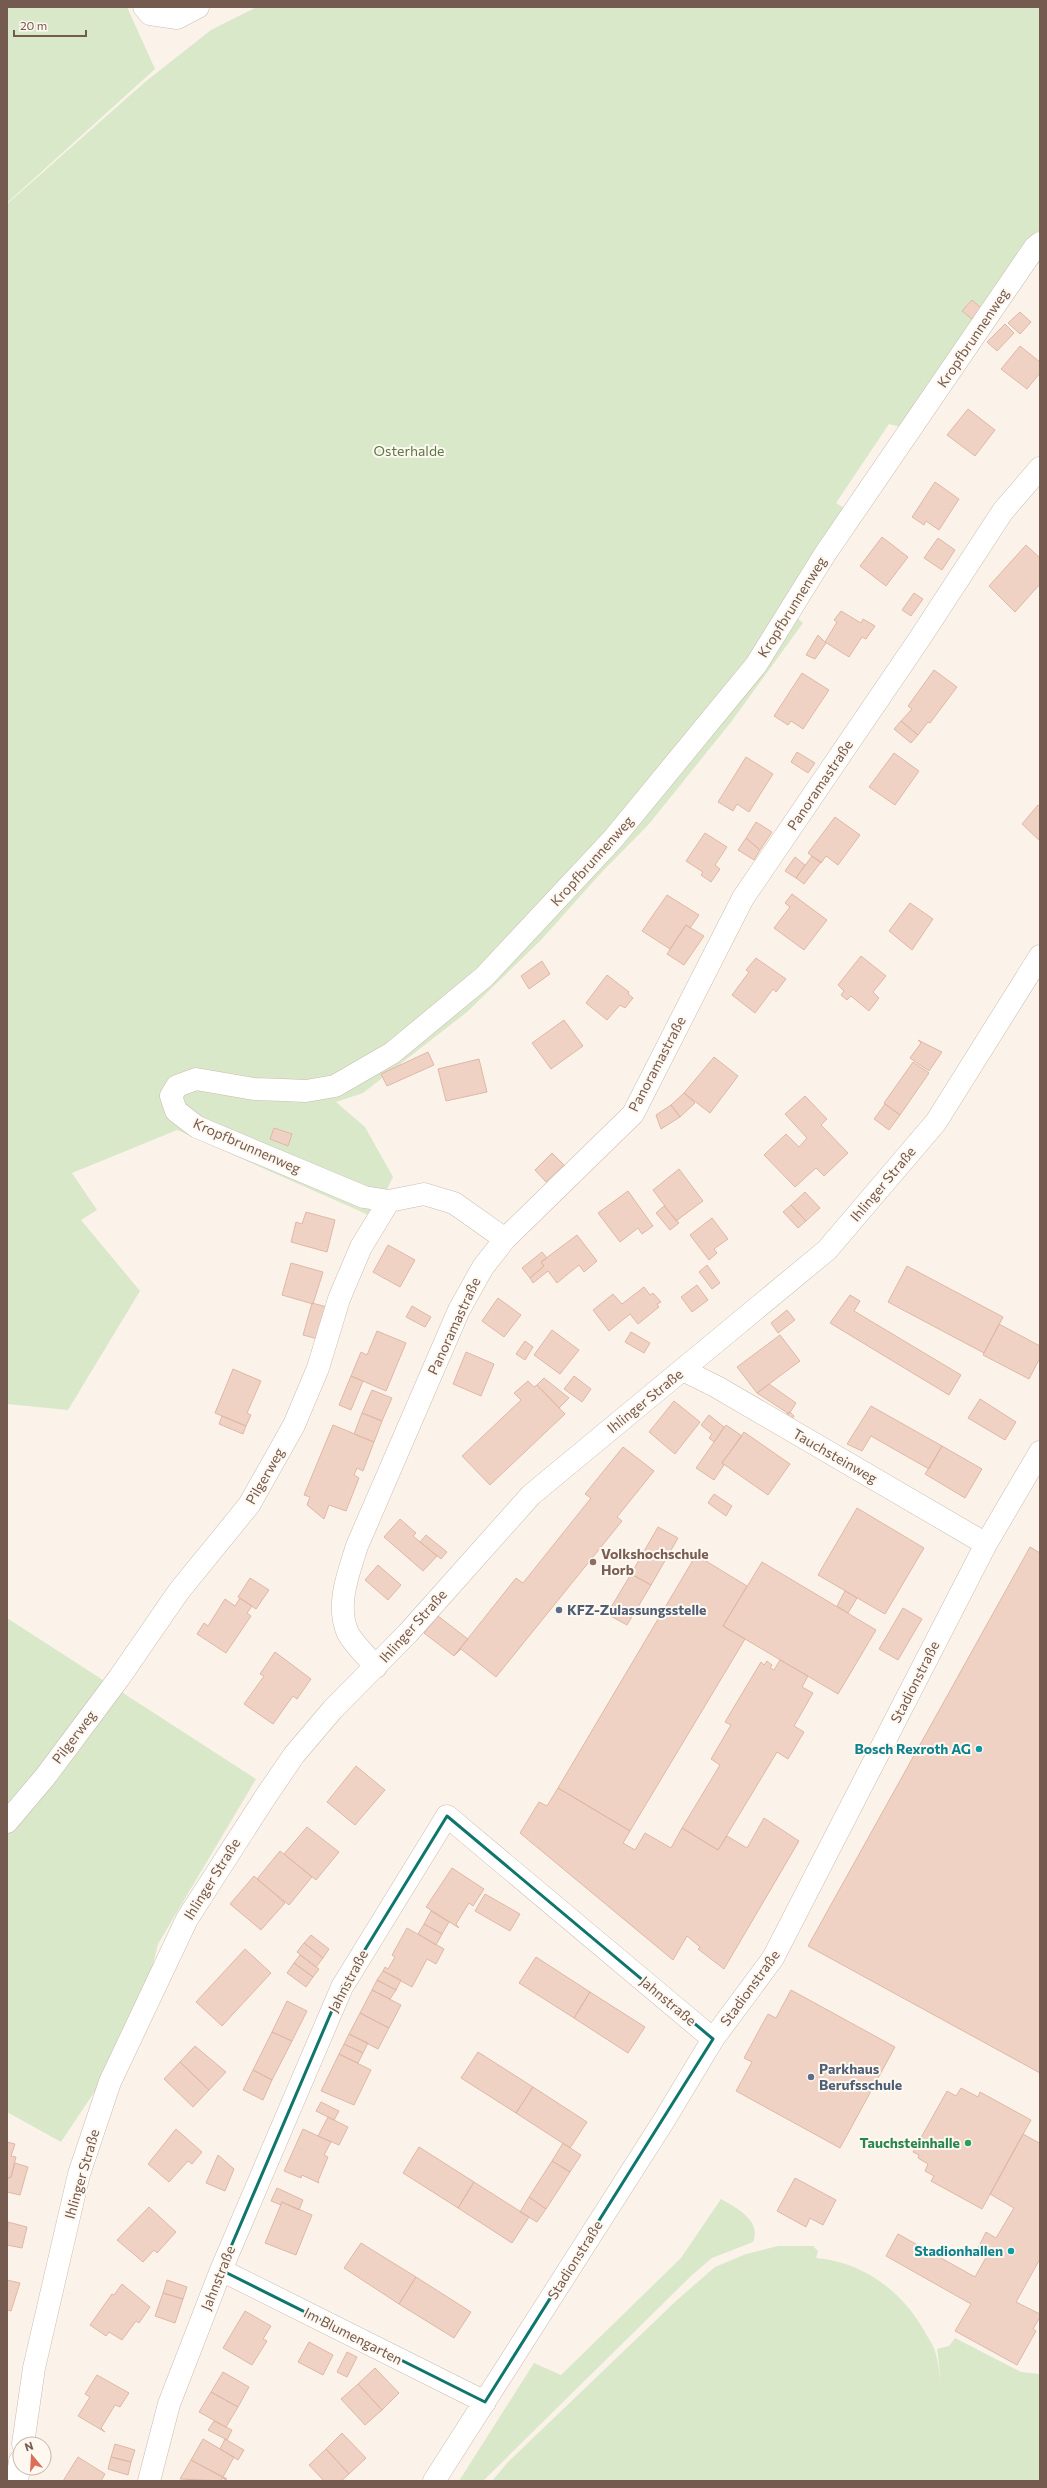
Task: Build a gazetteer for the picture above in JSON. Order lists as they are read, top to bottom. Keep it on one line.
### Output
{"streets":{"street":["Kropfbrunnenweg","Panoramastraße","Ihlinger Straße","Tauchsteinweg","Pilgerweg","Stadionstraße","Jahnstraße","Im Blumengarten"]},"crossings":[["Kropfbrunnenweg","Pilgerweg"],["Panoramastraße","Ihlinger Straße"],["Ihlinger Straße","Tauchsteinweg"],["Tauchsteinweg","Stadionstraße"],["Stadionstraße","Jahnstraße"],["Stadionstraße","Im Blumengarten"],["Jahnstraße","Im Blumengarten"]],"parks":["Osterhalde"],"places":["Volkshochschule Horb","KFZ-Zulassungsstelle","Bosch Rexroth AG","Parkhaus Berufsschule","Tauchsteinhalle","Stadionhallen"],"scale_bar":"20 m","north":"top"}
